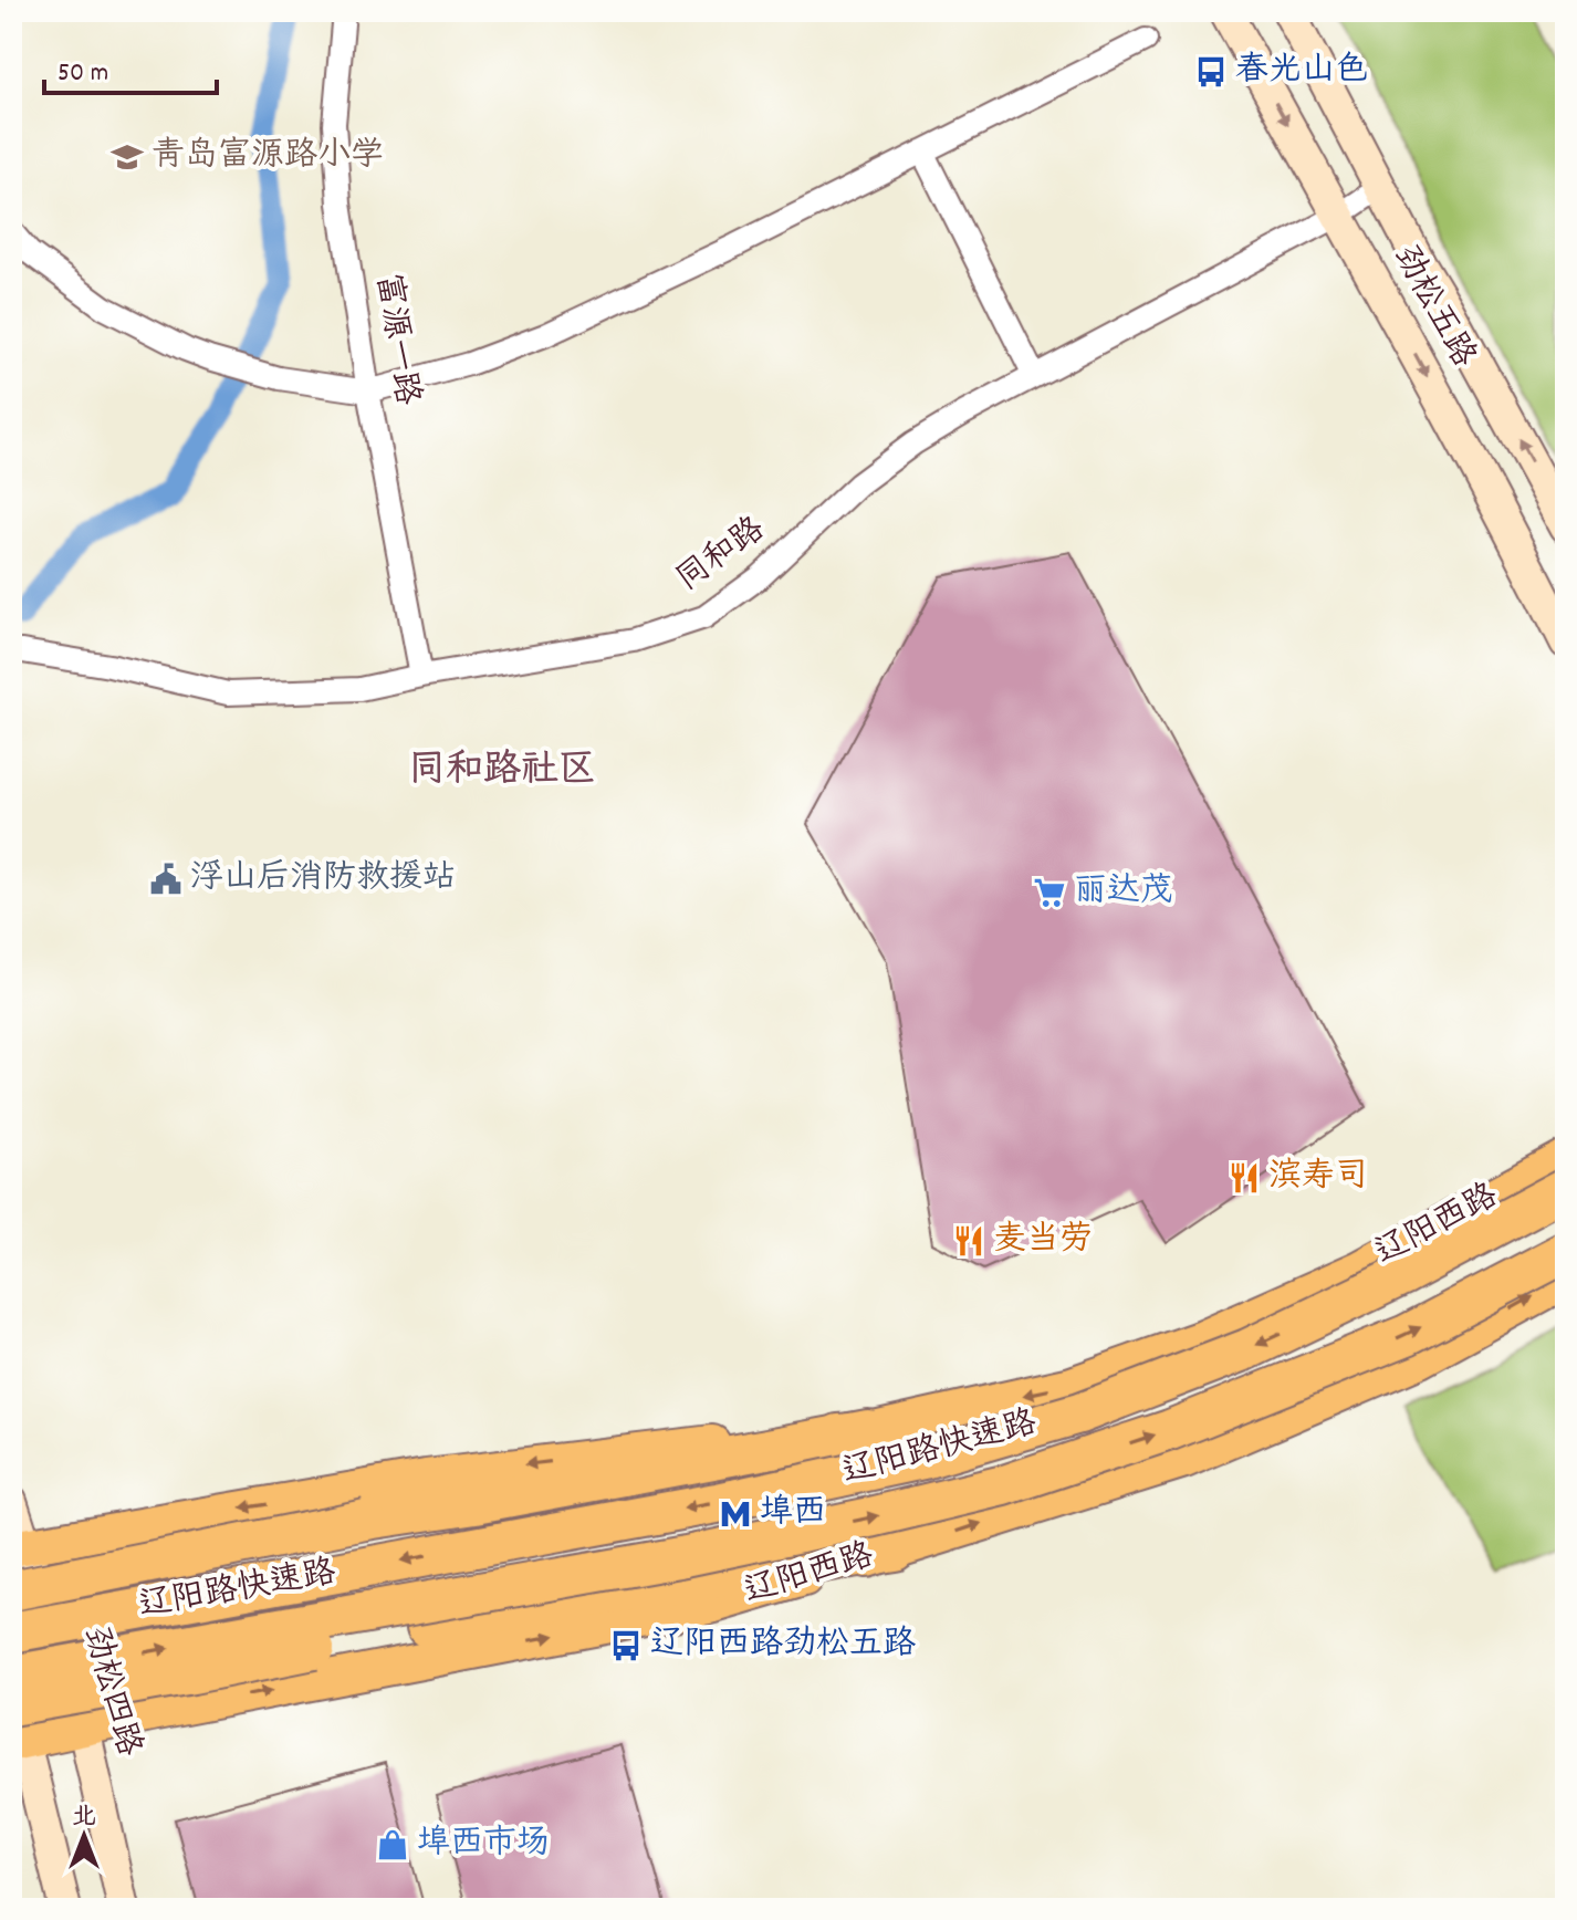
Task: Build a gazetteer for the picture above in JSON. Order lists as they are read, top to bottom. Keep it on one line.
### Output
{"streets":{"highway":["辽阳路快速路"],"main road":["劲松五路","辽阳西路","劲松四路"],"street":["富源一路","同和路"]},"crossings":[["劲松五路","同和路"],["富源一路","同和路"],["辽阳西路","劲松四路"]],"districts":["同和路社区"],"places":{"bus stop":["春光山色","辽阳西路劲松五路"],"school or university":["青岛富源路小学"],"public building":["浮山后消防救援站"],"supermarket":["丽达茂"],"restaurant":["滨寿司","麦当劳"],"metro station":["埠西"],"shop":["埠西市场"]},"scale_bar":"50 m","north":"top"}
